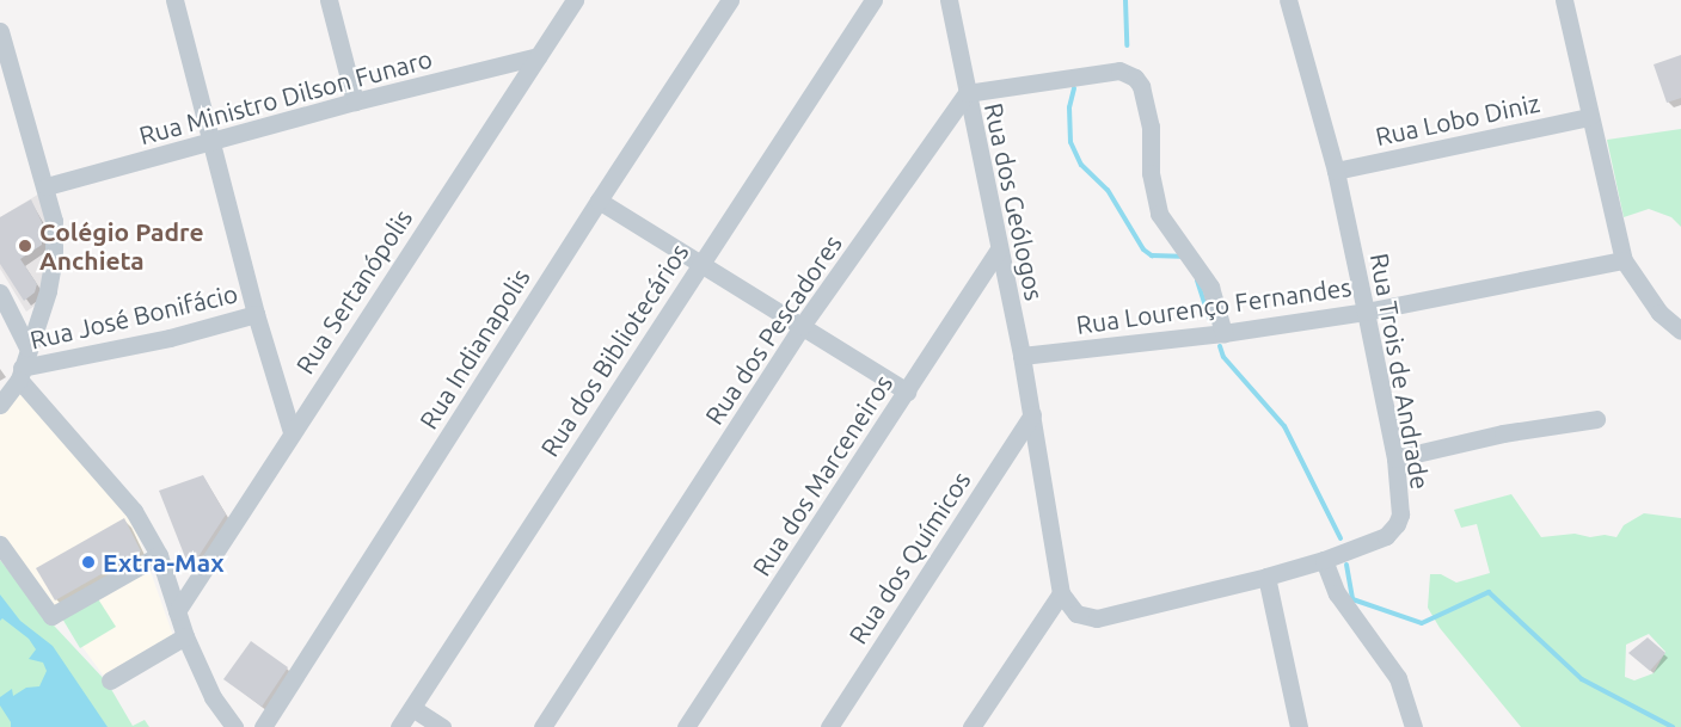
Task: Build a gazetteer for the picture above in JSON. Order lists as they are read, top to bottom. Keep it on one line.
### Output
{"streets":{"street":["Rua Ministro Dilson Funaro","Rua Lobo Diniz","Rua dos Geólogos","Rua Sertanópolis","Rua Lourenço Fernandes","Rua José Bonifácio","Rua dos Pescadores","Rua Indianapolis","Rua dos Bibliotecários","Rua Trois de Andrade","Rua dos Marceneiros","Rua dos Químicos"]},"crossings":[["Rua Ministro Dilson Funaro","Rua Sertanópolis"],["Rua Lobo Diniz","Rua Trois de Andrade"],["Rua dos Geólogos","Rua Lourenço Fernandes"],["Rua dos Geólogos","Rua dos Pescadores"],["Rua dos Geólogos","Rua Trois de Andrade"],["Rua dos Geólogos","Rua dos Marceneiros"],["Rua dos Geólogos","Rua dos Químicos"],["Rua Lourenço Fernandes","Rua Trois de Andrade"]],"places":["Colégio Padre Anchieta","Extra-Max"]}
